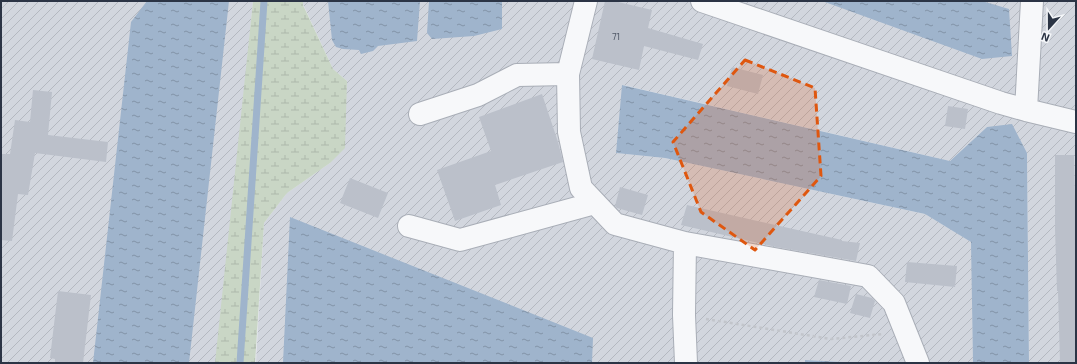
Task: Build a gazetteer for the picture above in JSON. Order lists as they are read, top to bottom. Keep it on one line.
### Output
{"house_numbers":["71"],"north":"bottom"}
